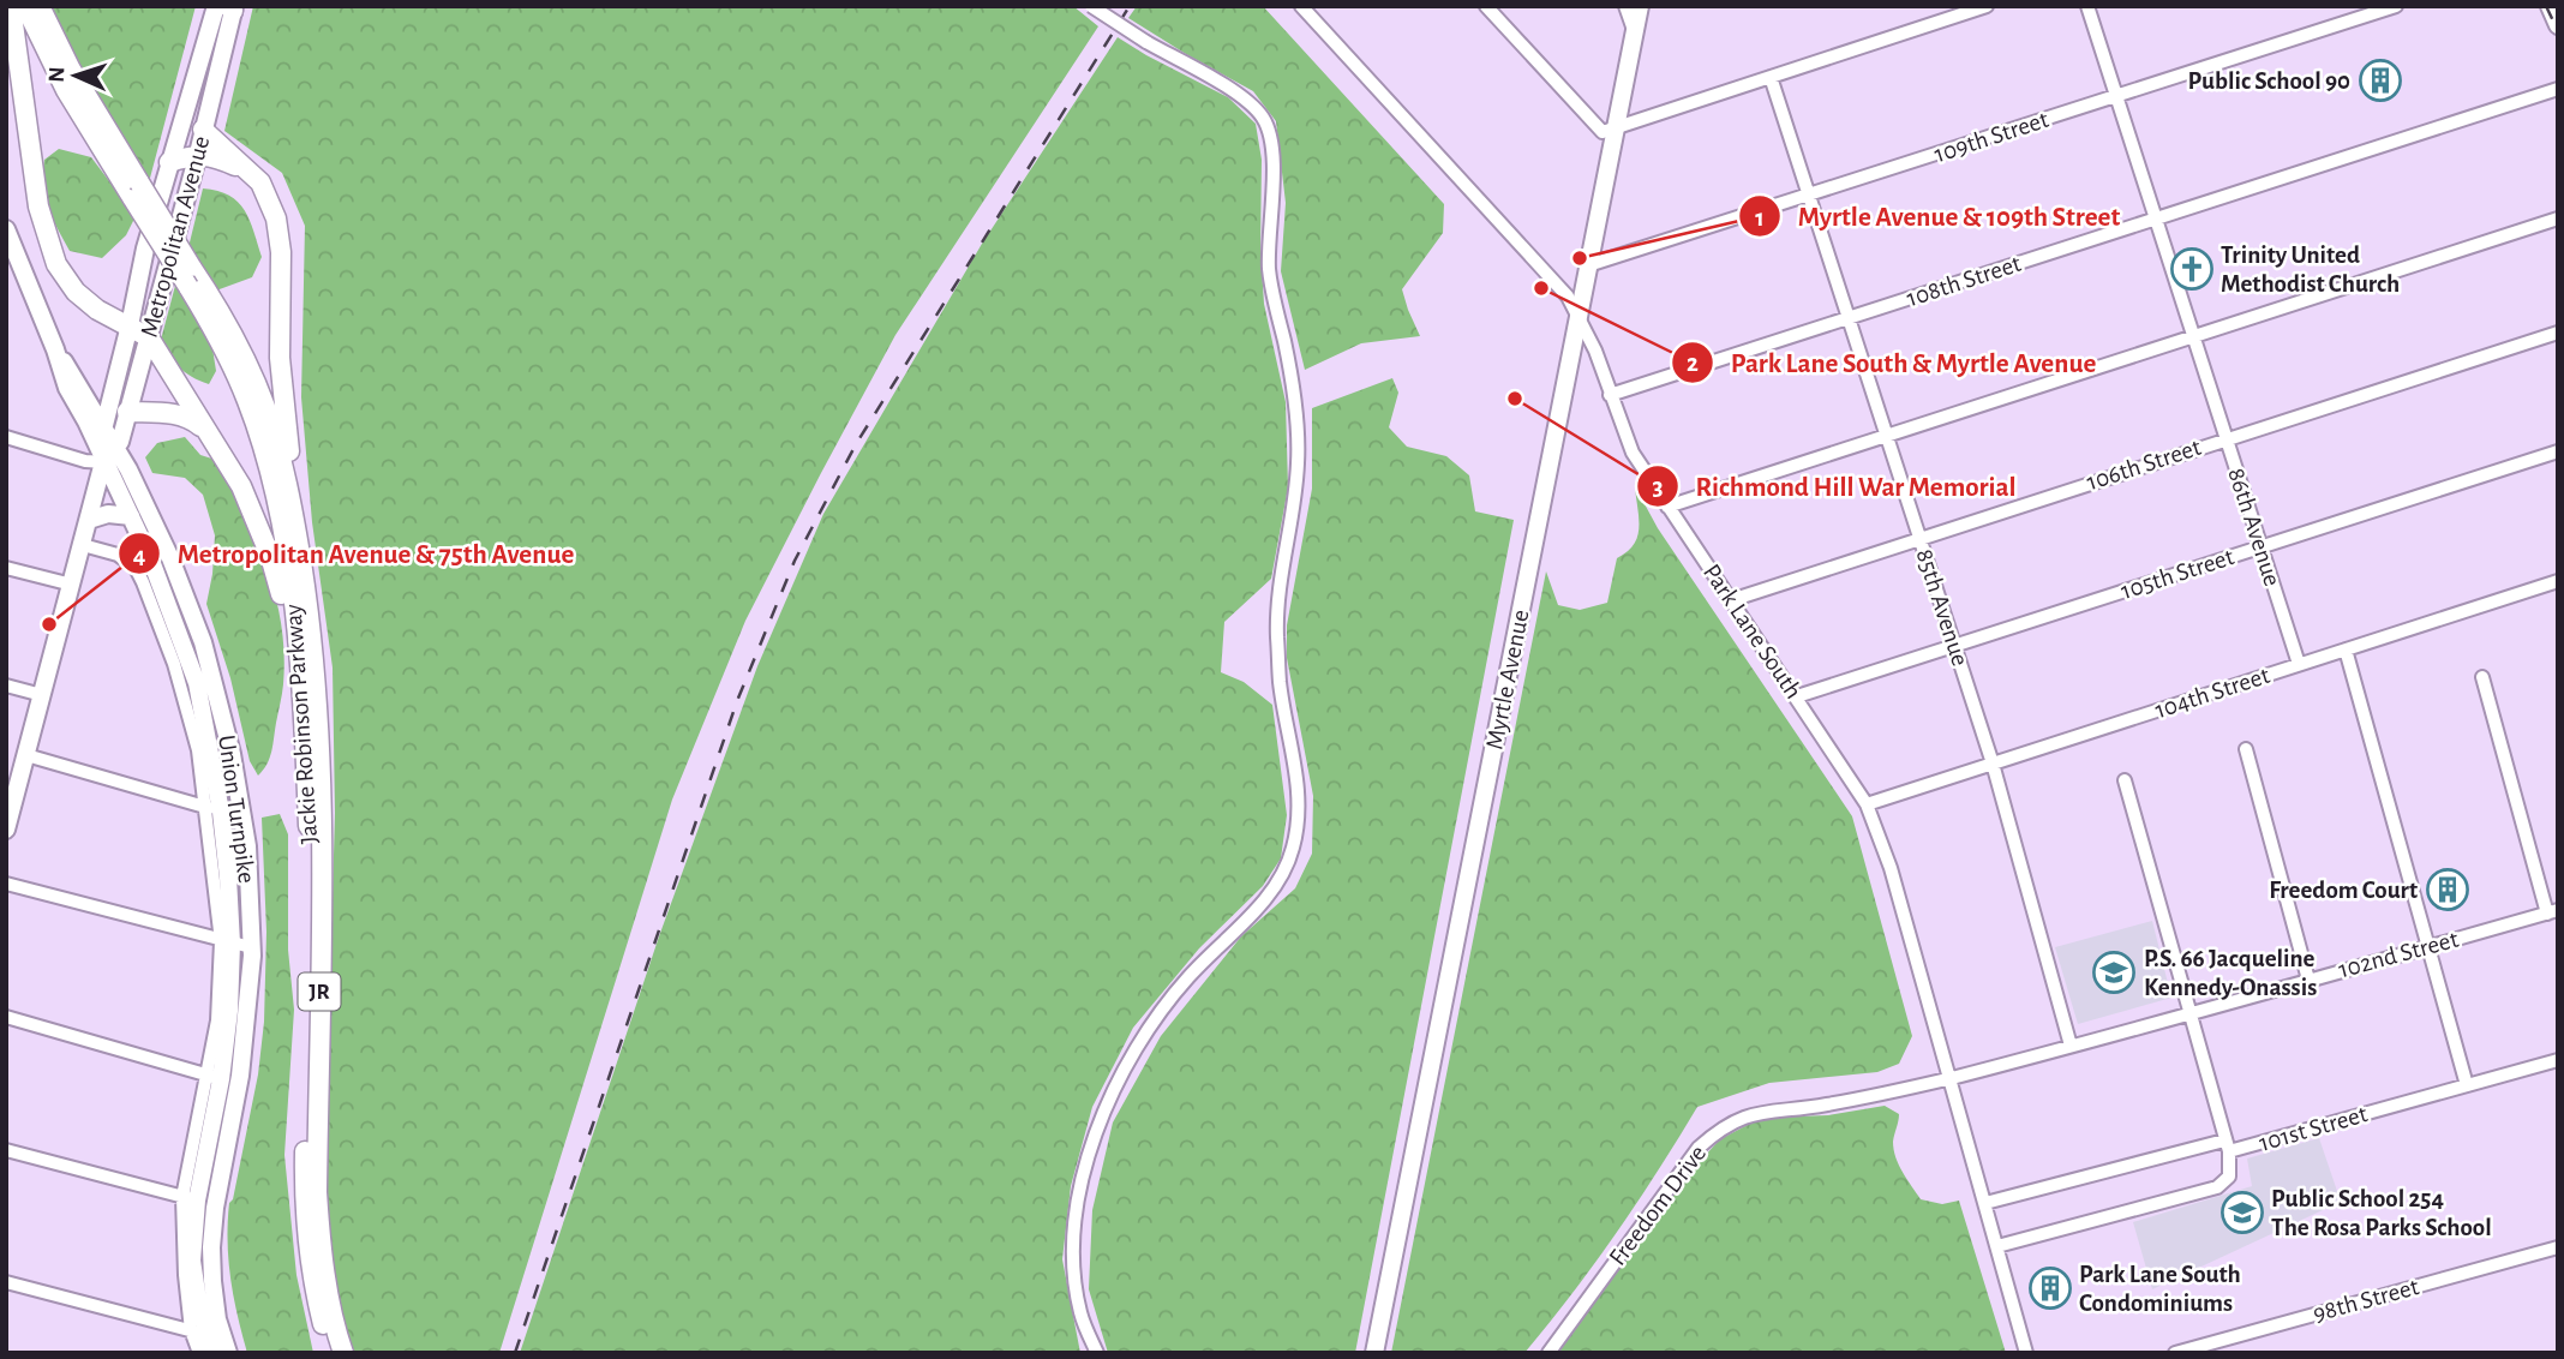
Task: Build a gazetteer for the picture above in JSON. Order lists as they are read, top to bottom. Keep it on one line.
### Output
{"streets":{"highway":["Jackie Robinson Parkway","JR"],"main road":["Metropolitan Avenue","Myrtle Avenue","Union Turnpike"],"street":["109th Street","108th Street","106th Street","86th Avenue","105th Street","85th Avenue","Park Lane South","104th Street","102nd Street","101st Street","Freedom Drive","98th Street"]},"crossings":[["109th Street","86th Avenue"],["109th Street","85th Avenue"],["109th Street","Myrtle Avenue"],["Metropolitan Avenue","Union Turnpike"],["108th Street","86th Avenue"],["108th Street","85th Avenue"],["108th Street","Park Lane South"],["106th Street","86th Avenue"],["106th Street","85th Avenue"],["106th Street","Park Lane South"],["86th Avenue","105th Street"],["86th Avenue","104th Street"],["105th Street","85th Avenue"],["105th Street","Park Lane South"],["85th Avenue","104th Street"],["85th Avenue","102nd Street"],["Park Lane South","Myrtle Avenue"],["Park Lane South","104th Street"],["Park Lane South","102nd Street"],["Park Lane South","101st Street"],["Park Lane South","Freedom Drive"],["102nd Street","Freedom Drive"]],"places":{"building":["Public School 90","Freedom Court","Park Lane South Condominiums"],"other":["Myrtle Avenue & 109th Street","Park Lane South & Myrtle Avenue","Richmond Hill War Memorial","Metropolitan Avenue & 75th Avenue"],"church":["Trinity United Methodist Church"],"school or university":["P.S. 66 Jacqueline Kennedy-Onassis","Public School 254 The Rosa Parks School"]},"north":"left"}
